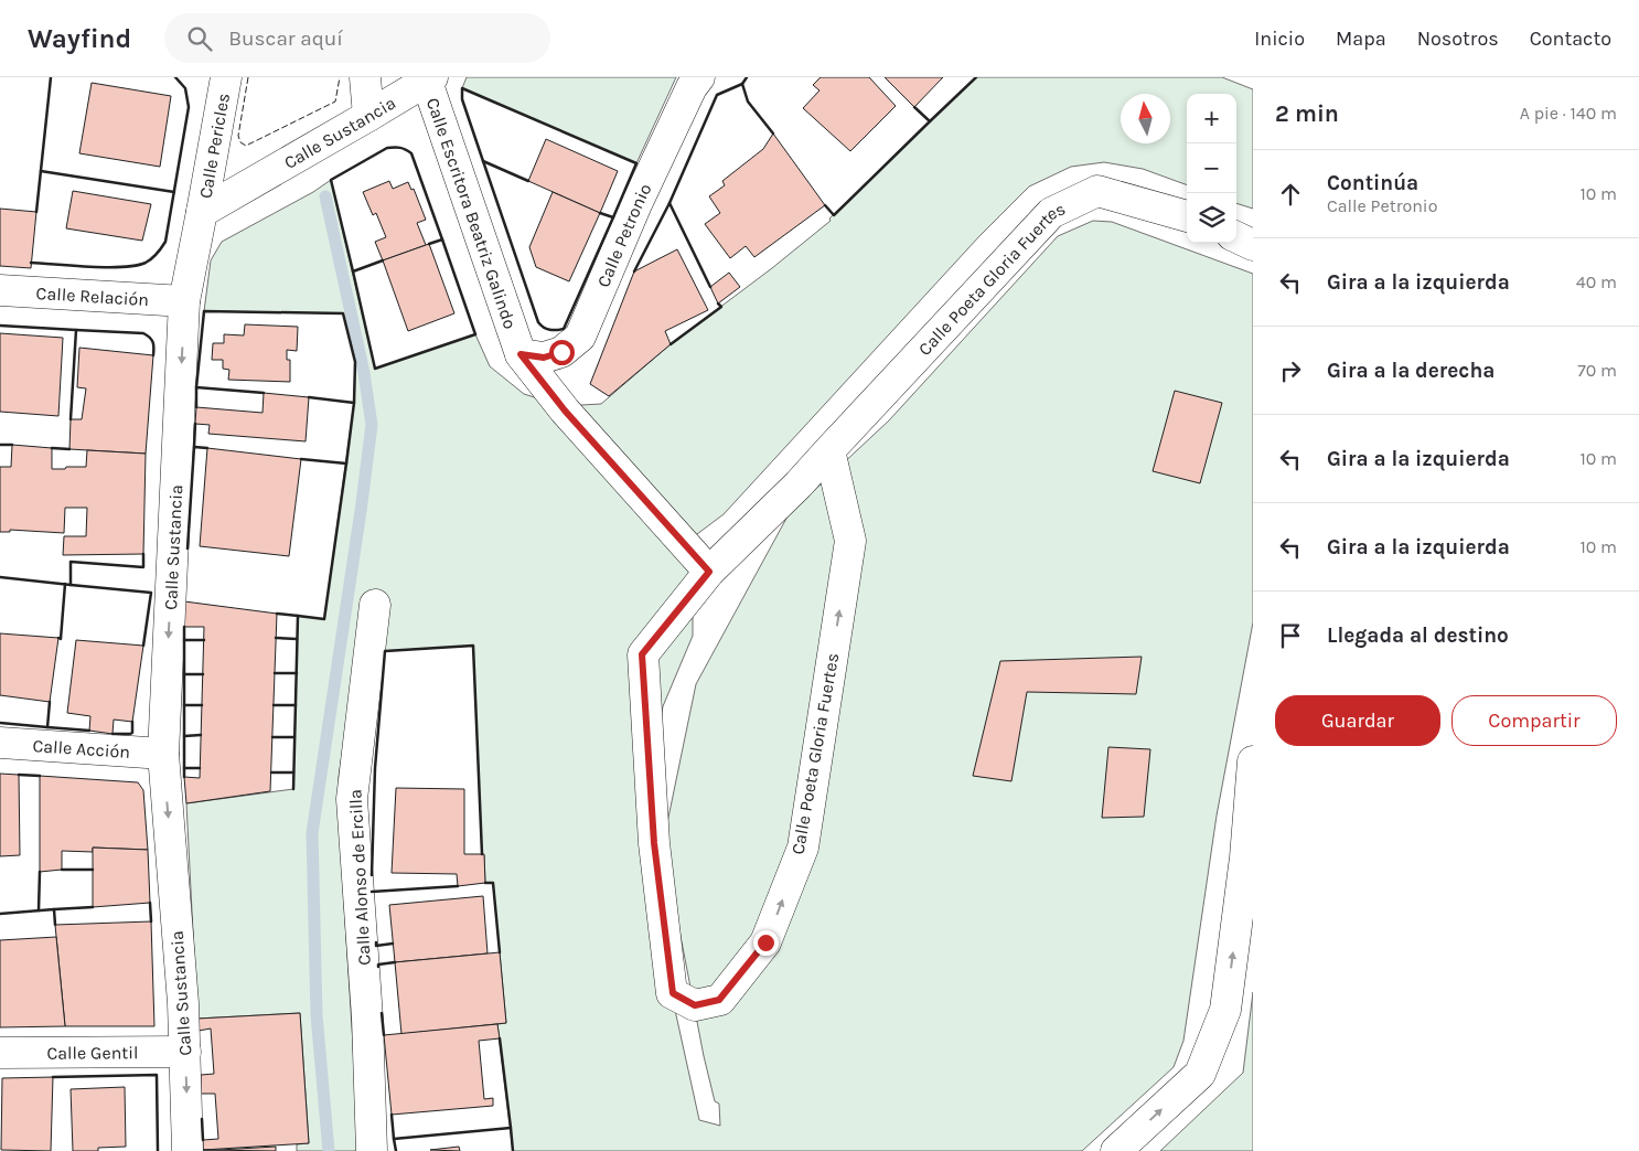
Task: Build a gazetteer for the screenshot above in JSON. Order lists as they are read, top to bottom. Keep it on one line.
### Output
{"streets":{"street":["Calle Sustancia","Calle Pericles","Calle Escritora Beatriz Galindo","Calle Petronio","Calle Poeta Gloria Fuertes","Calle Relación","Calle Acción","Calle Alonso de Ercilla","Calle Gentil"]},"crossings":[["Calle Sustancia","Calle Pericles"],["Calle Sustancia","Calle Escritora Beatriz Galindo"],["Calle Sustancia","Calle Relación"],["Calle Sustancia","Calle Acción"],["Calle Sustancia","Calle Gentil"],["Calle Escritora Beatriz Galindo","Calle Petronio"],["Calle Escritora Beatriz Galindo","Calle Poeta Gloria Fuertes"]],"one_way":["Calle Sustancia"],"north":"top","page":{"header":"Wayfind","search":"Buscar aquí","nav":["Inicio","Mapa","Nosotros","Contacto"],"heading":["2 min","A pie · 140 m"],"map_buttons":["+","−"],"list":[["Continúa","Calle Petronio","10 m"],["Gira a la izquierda","40 m"],["Gira a la derecha","70 m"],["Gira a la izquierda","10 m"],["Gira a la izquierda","10 m"],"Llegada al destino"],"buttons":["Guardar","Compartir"]}}
